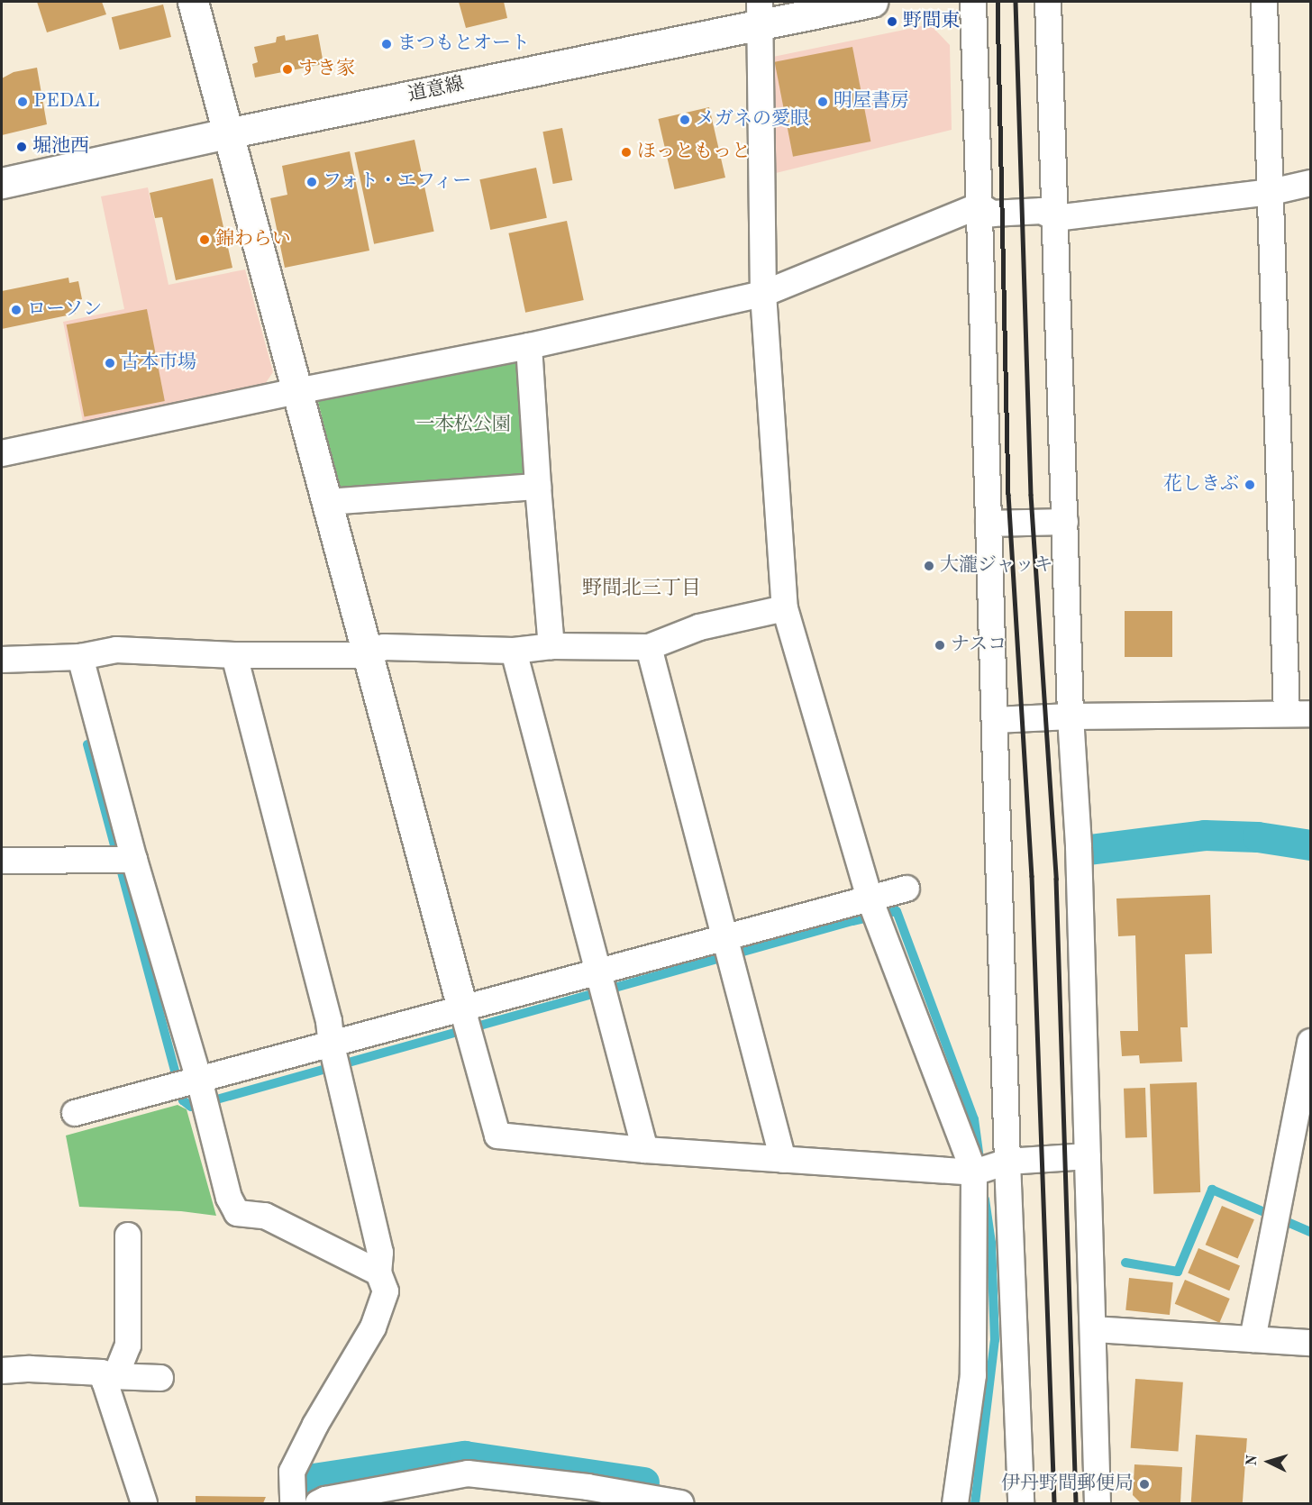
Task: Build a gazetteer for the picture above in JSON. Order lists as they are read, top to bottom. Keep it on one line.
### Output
{"streets":{"street":["道意線"]},"districts":["野間北三丁目"],"parks":["一本松公園"],"places":["野間東","まつもとオート","すき家","PEDAL","明屋書房","メガネの愛眼","堀池西","ほっともっと","フォト・エフィー","錦わらい","ローソン","古本市場","花しきぶ","大瀧ジャッキ","ナスコ","伊丹野間郵便局"],"north":"left"}
